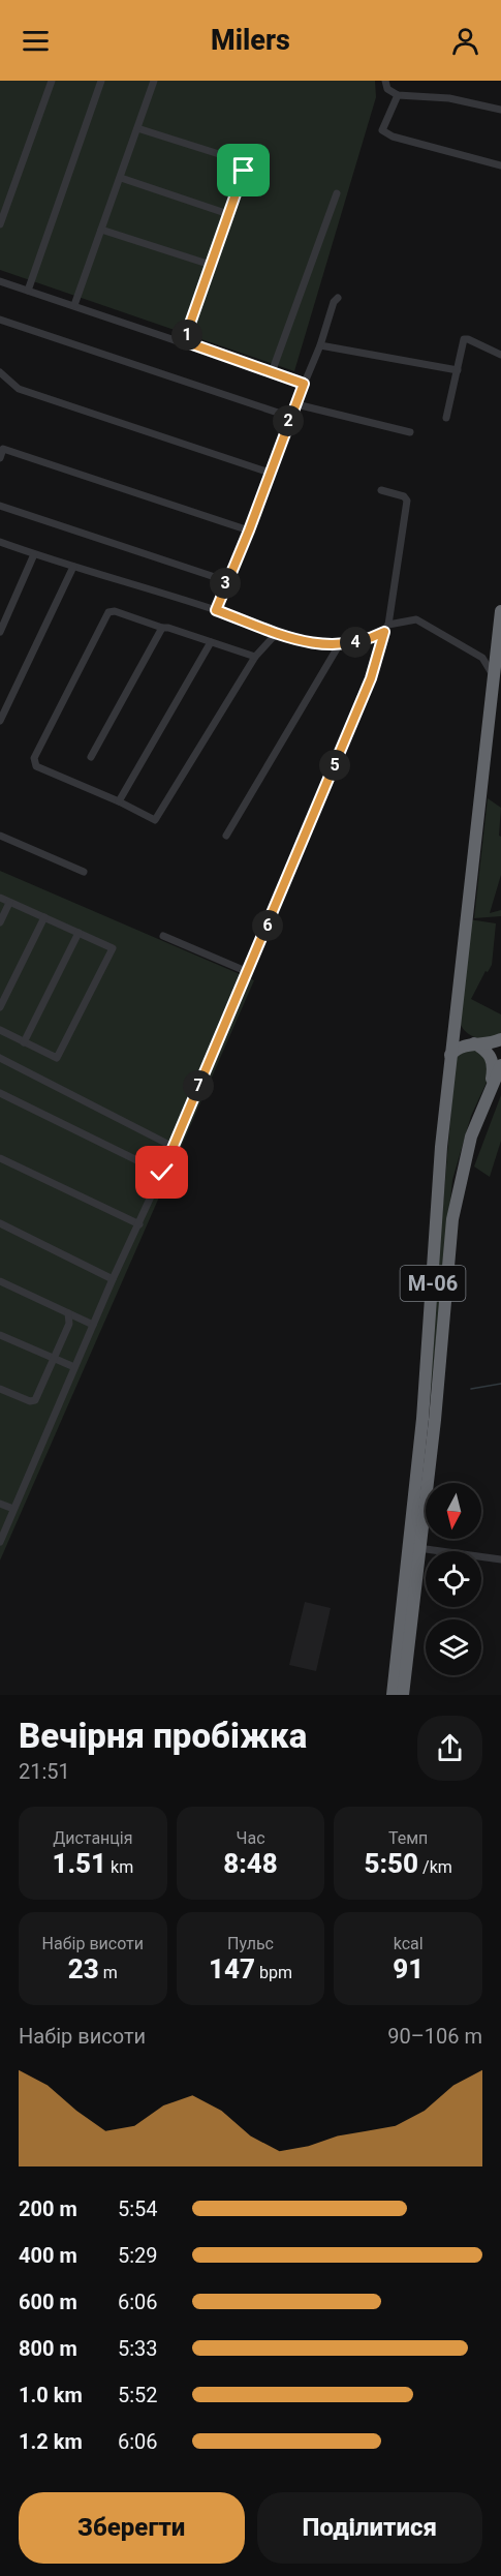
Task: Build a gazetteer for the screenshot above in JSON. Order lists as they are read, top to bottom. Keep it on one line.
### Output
{"streets":{"highway":["М-06"]},"north":"bottom","page":{"header":"Milers","pins":["1","2","3","4","5","6","7"],"heading":["Вечірня пробіжка","21:51"],"stats":[["Дистанція","1.51 km"],["Час","8:48"],["Темп","5:50 /km"],["Набір висоти","23 m"],["Пульс","147 bpm"],["kcal","91"]],"chart":["Набір висоти","90–106 m"],"list":[{"name":"200 m","note":"5:54"},{"name":"400 m","note":"5:29"},{"name":"600 m","note":"6:06"},{"name":"800 m","note":"5:33"},{"name":"1.0 km","note":"5:52"},{"name":"1.2 km","note":"6:06"}],"buttons":["Зберегти","Поділитися"]}}
